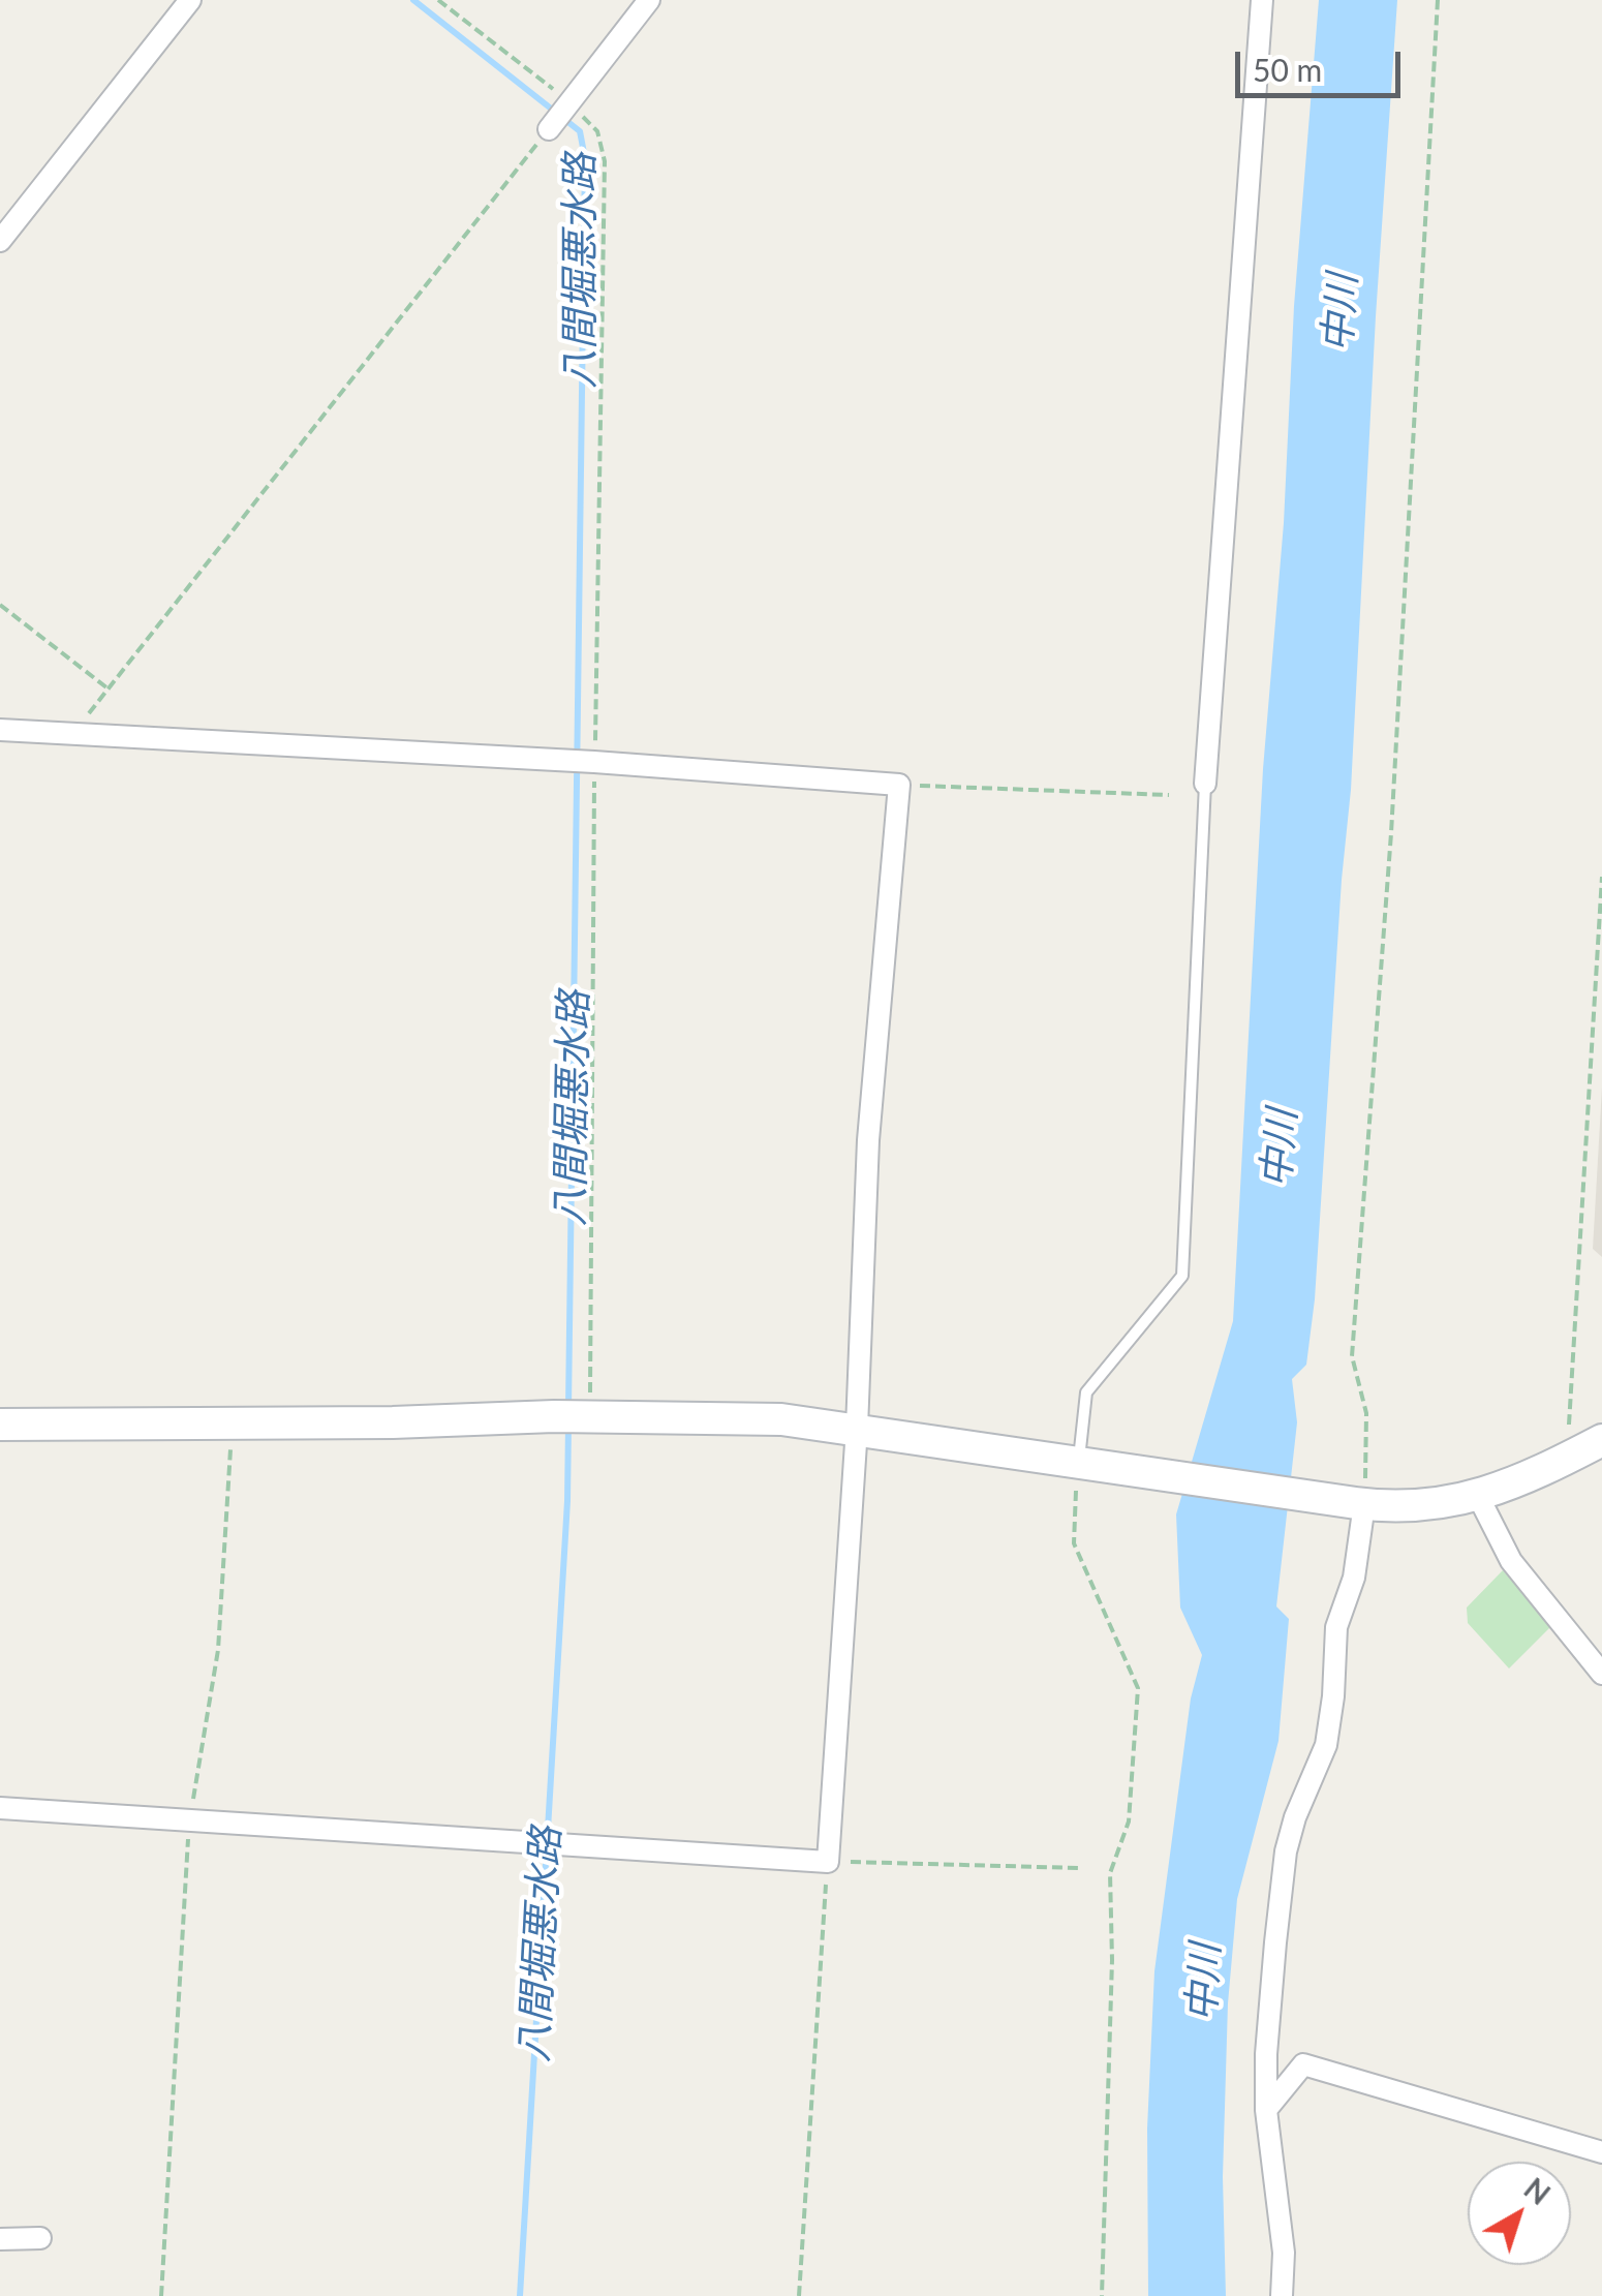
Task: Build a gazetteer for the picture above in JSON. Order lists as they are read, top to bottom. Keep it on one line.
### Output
{"water":["八間堀悪水路","中川"],"scale_bar":"50 m","north":"top right"}
